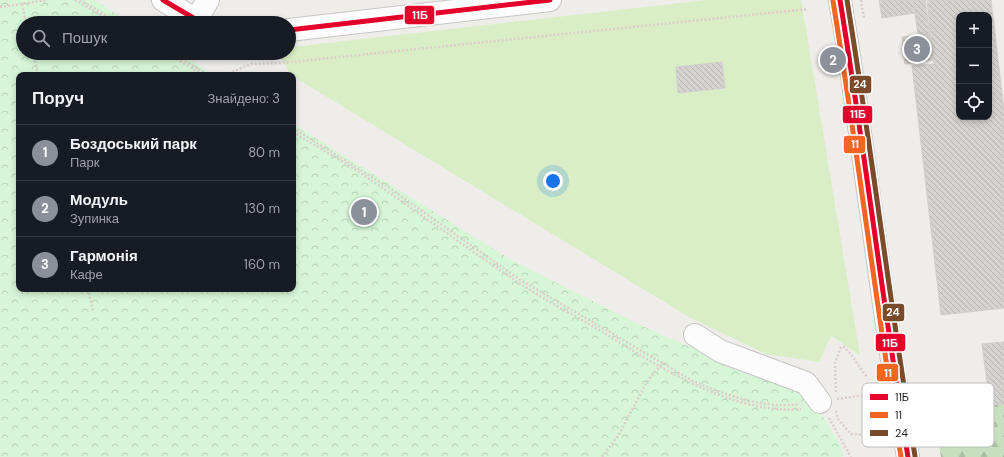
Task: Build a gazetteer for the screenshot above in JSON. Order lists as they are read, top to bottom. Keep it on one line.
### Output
{"lines":["transit line 11Б","transit line 24","transit line 11"],"legend":["11Б","11","24"],"page":{"map_buttons":["+","−"],"search":"Пошук","pins":["3","2","1"],"heading":["Поруч","Знайдено: 3"],"list":[{"mark":"1","name":"Боздоський парк","note":"Парк","value":"80 m"},{"mark":"2","name":"Модуль","note":"Зупинка","value":"130 m"},{"mark":"3","name":"Гармонія","note":"Кафе","value":"160 m"}]}}
